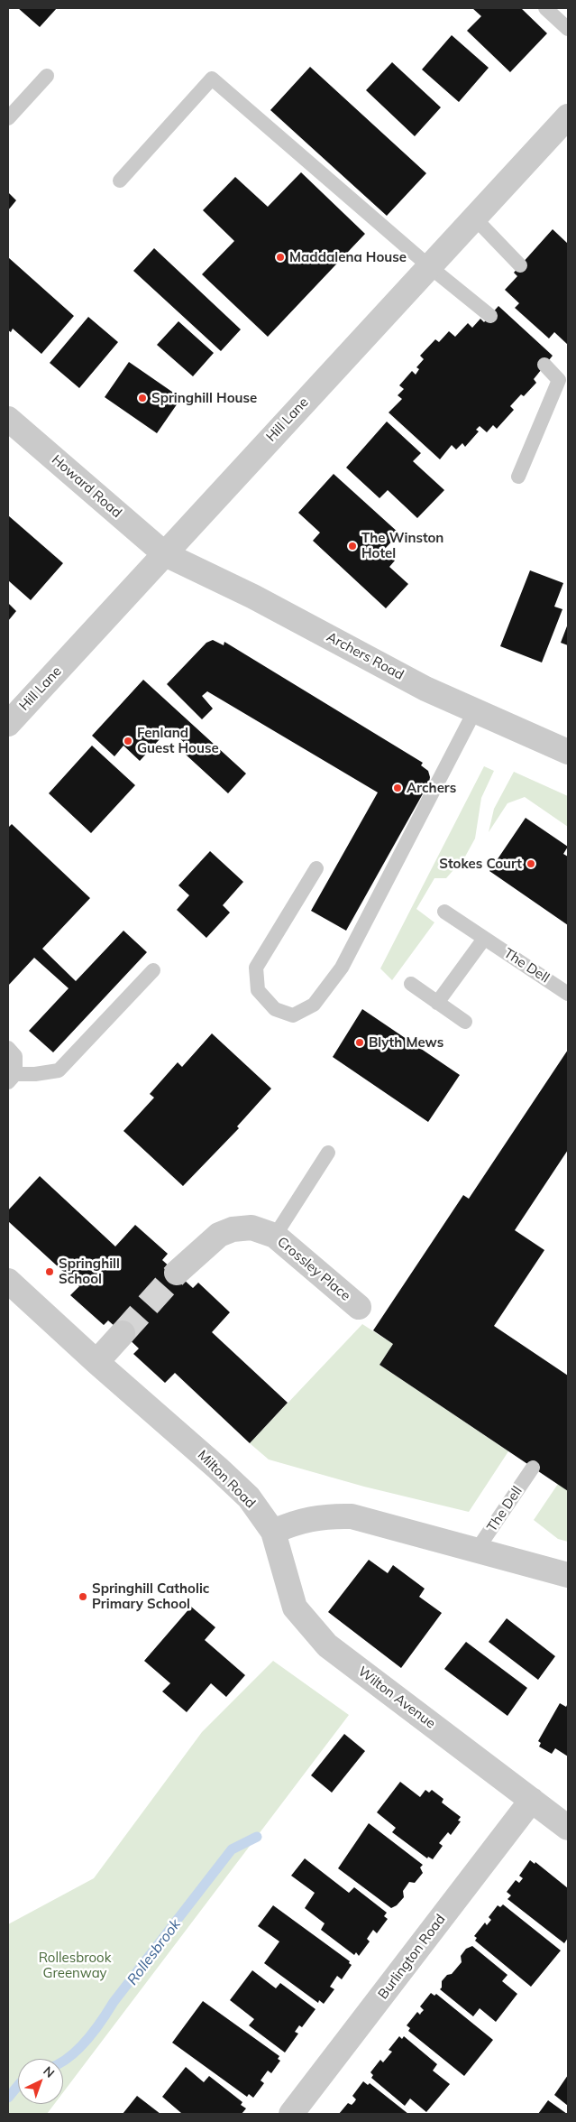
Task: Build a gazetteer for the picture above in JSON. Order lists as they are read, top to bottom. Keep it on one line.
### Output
{"streets":{"street":["Hill Lane","Howard Road","Archers Road","Crossley Place","Milton Road","Wilton Avenue","Burlington Road"],"lane":["The Dell"]},"crossings":[["Hill Lane","Howard Road"],["Hill Lane","Archers Road"],["Howard Road","Archers Road"],["Milton Road","Wilton Avenue"],["Wilton Avenue","Burlington Road"]],"water":["Rollesbrook"],"parks":["Rollesbrook Greenway"],"places":["Maddalena House","Springhill House","The Winston Hotel","Fenland Guest House","Archers","Stokes Court","Blyth Mews","Springhill School","Springhill Catholic Primary School"],"north":"top right"}
